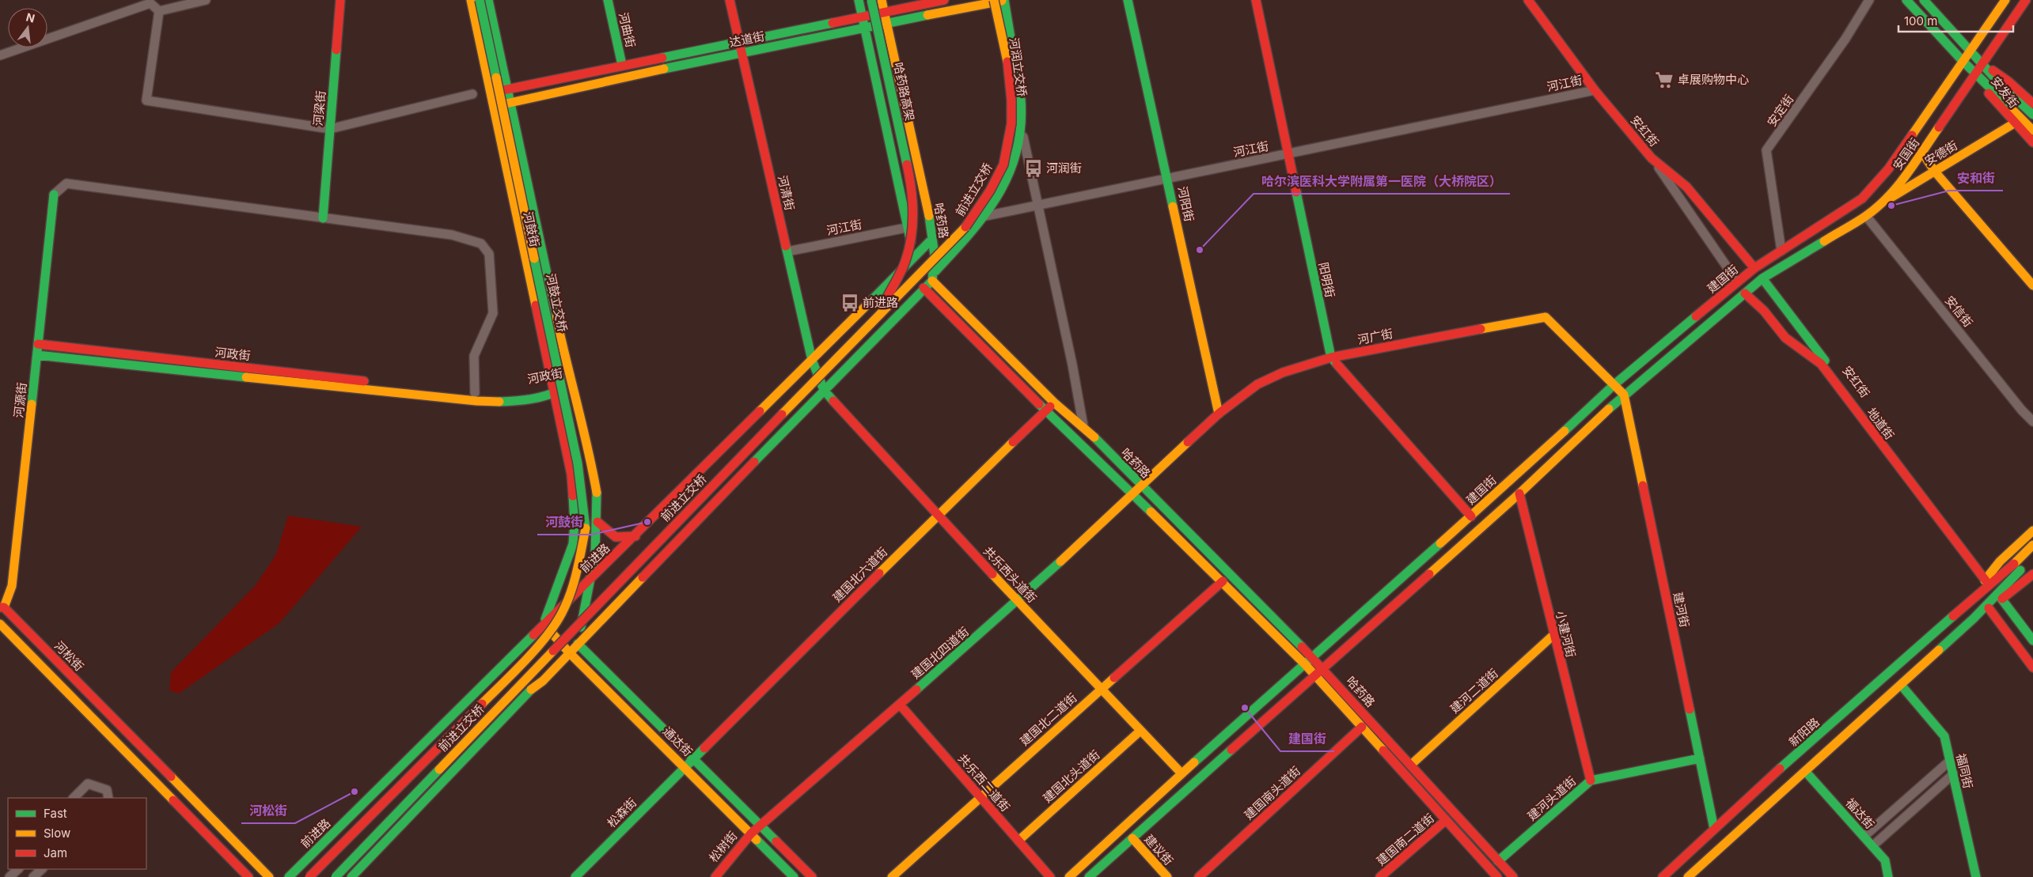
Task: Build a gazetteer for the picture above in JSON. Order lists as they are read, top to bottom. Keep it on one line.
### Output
{"streets":{"main road":["河曲街","达道街","河润立交桥","哈药路高架","安发街","河梁街","安红街","安德街","安国街","前进立交桥","河清街","河阳街","哈药路","河鼓街","建国街","阳明街","河鼓立交桥","河广街","河政街","河源街","地道街","前进路","建国北六道街","共乐西头道街","建河街","小建河街","建国北四道街","河松街","建河二道街","建国北二道街","新阳路","通达街","福同街","建国北头道街","共乐西二道街","建国南头道街","建河头道街","松森街","福达街","建国南二道街","松树街","建议街"],"street":["河江街","安定街","安信街"]},"crossings":[["达道街","河清街"],["达道街","哈药路"],["达道街","河鼓街"],["河润立交桥","前进立交桥"],["河江街","安红街"],["河江街","河清街"],["河江街","河阳街"],["河江街","哈药路"],["河江街","阳明街"],["哈药路高架","前进立交桥"],["安发街","安德街"],["安发街","安国街"],["安定街","安国街"],["安红街","安国街"],["安红街","建国街"],["安红街","地道街"],["安红街","新阳路"],["安德街","安国街"],["安国街","建国街"],["安国街","安信街"],["前进立交桥","河鼓立交桥"],["河清街","前进路"],["河清街","共乐西头道街"],["河阳街","河广街"],["哈药路","建国街"],["哈药路","河广街"],["哈药路","前进路"],["哈药路","建国北六道街"],["哈药路","建国北四道街"],["哈药路","建河二道街"],["哈药路","建国北二道街"],["哈药路","建国南头道街"],["哈药路","建河头道街"],["哈药路","建国南二道街"],["河鼓街","河政街"],["河鼓街","前进路"],["河鼓街","通达街"],["建国街","阳明街"],["建国街","河广街"],["建国街","共乐西头道街"],["阳明街","河广街"],["河广街","建河街"],["河广街","建国北四道街"],["河政街","河源街"],["河源街","河松街"],["地道街","新阳路"],["前进路","通达街"],["建国北六道街","共乐西头道街"],["建国北六道街","通达街"],["建国北六道街","松森街"],["共乐西头道街","建国北四道街"],["共乐西头道街","建国北二道街"],["共乐西头道街","建国北头道街"],["建河街","新阳路"],["建河街","建河头道街"],["小建河街","建河二道街"],["小建河街","建河头道街"],["建国北四道街","通达街"],["建国北四道街","共乐西二道街"],["建国北四道街","松树街"],["建国北二道街","共乐西二道街"],["新阳路","福同街"],["新阳路","福达街"],["通达街","松森街"],["通达街","松树街"],["建国北头道街","共乐西二道街"]],"places":{"supermarket":["卓展购物中心"],"bus stop":["河润街","前进路"],"other":["安和街","哈尔滨医科大学附属第一医院（大桥院区）","河鼓街","建国街","河松街"]},"legend":["Fast","Slow","Jam"],"scale_bar":"100 m","north":"top"}
